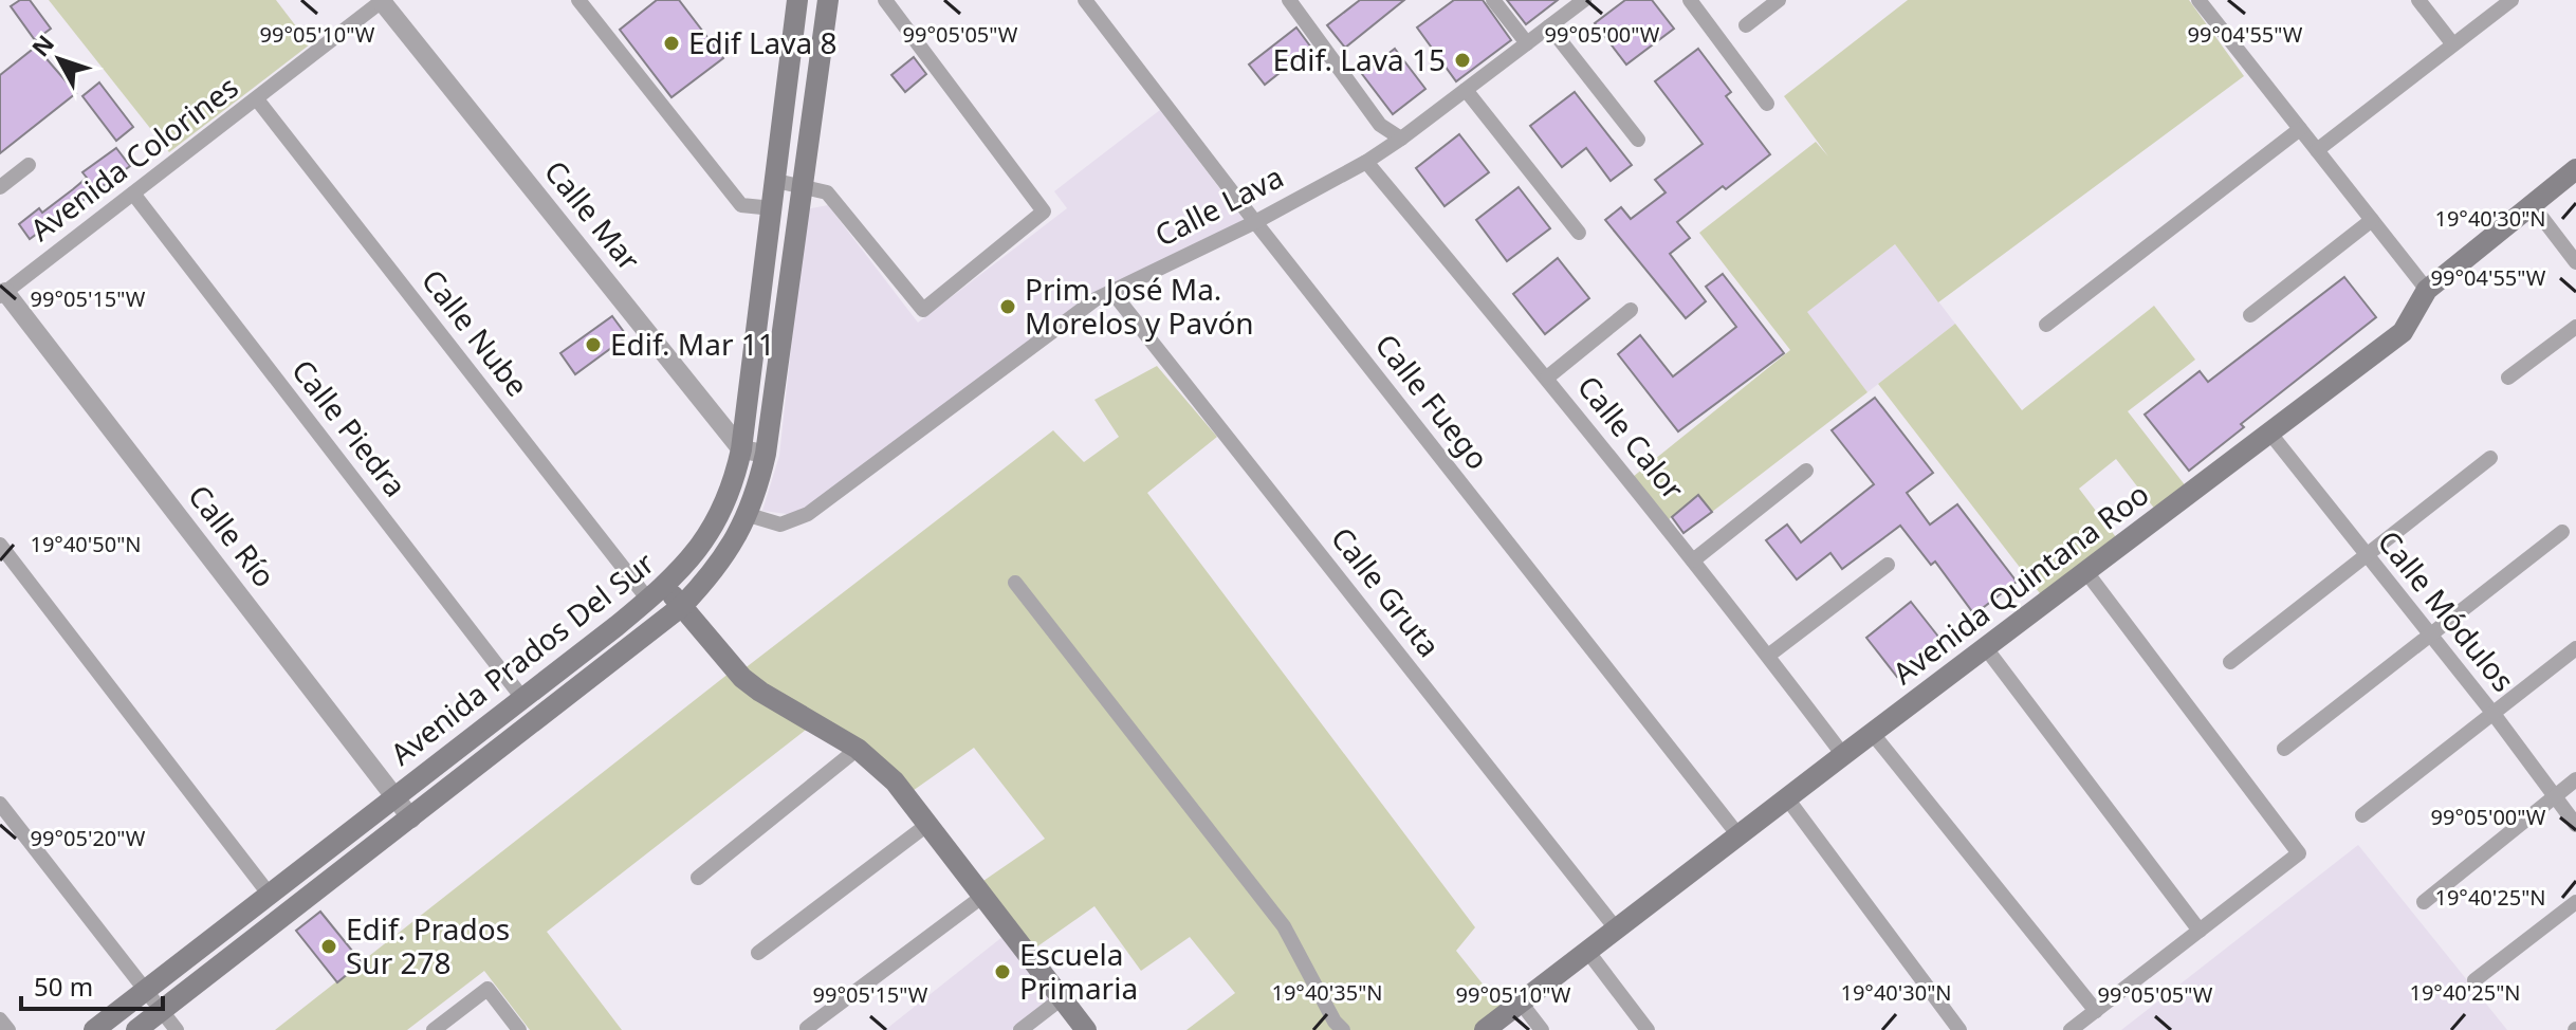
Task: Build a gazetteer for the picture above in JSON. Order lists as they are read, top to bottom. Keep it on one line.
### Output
{"streets":{"main road":["Avenida Quintana Roo","Avenida Prados Del Sur"],"street":["Avenida Colorines","Calle Lava","Calle Mar","Calle Nube","Calle Fuego","Calle Piedra","Calle Calor","Calle Río","Calle Gruta","Calle Módulos"]},"crossings":[["Avenida Colorines","Calle Mar"],["Avenida Colorines","Calle Nube"],["Avenida Colorines","Calle Piedra"],["Avenida Colorines","Calle Río"],["Calle Lava","Calle Fuego"],["Calle Lava","Calle Calor"],["Calle Lava","Calle Gruta"],["Calle Lava","Avenida Prados Del Sur"],["Calle Mar","Avenida Prados Del Sur"],["Calle Nube","Avenida Prados Del Sur"],["Calle Fuego","Avenida Quintana Roo"],["Calle Piedra","Avenida Prados Del Sur"],["Calle Calor","Avenida Quintana Roo"],["Calle Río","Avenida Prados Del Sur"],["Avenida Quintana Roo","Calle Gruta"],["Avenida Quintana Roo","Calle Módulos"]],"places":["Edif Lava 8","Edif. Lava 15","Prim. José Ma. Morelos y Pavón","Edif. Mar 11","Edif. Prados Sur 278","Escuela Primaria"],"scale_bar":"50 m","north":"top left","coordinates":["99°05'05\"W","99°04'55\"W","99°05'10\"W","99°05'00\"W","19°40'30\"N","99°05'15\"W","19°40'50\"N","99°05'20\"W","19°40'25\"N","19°40'35\"N"]}
